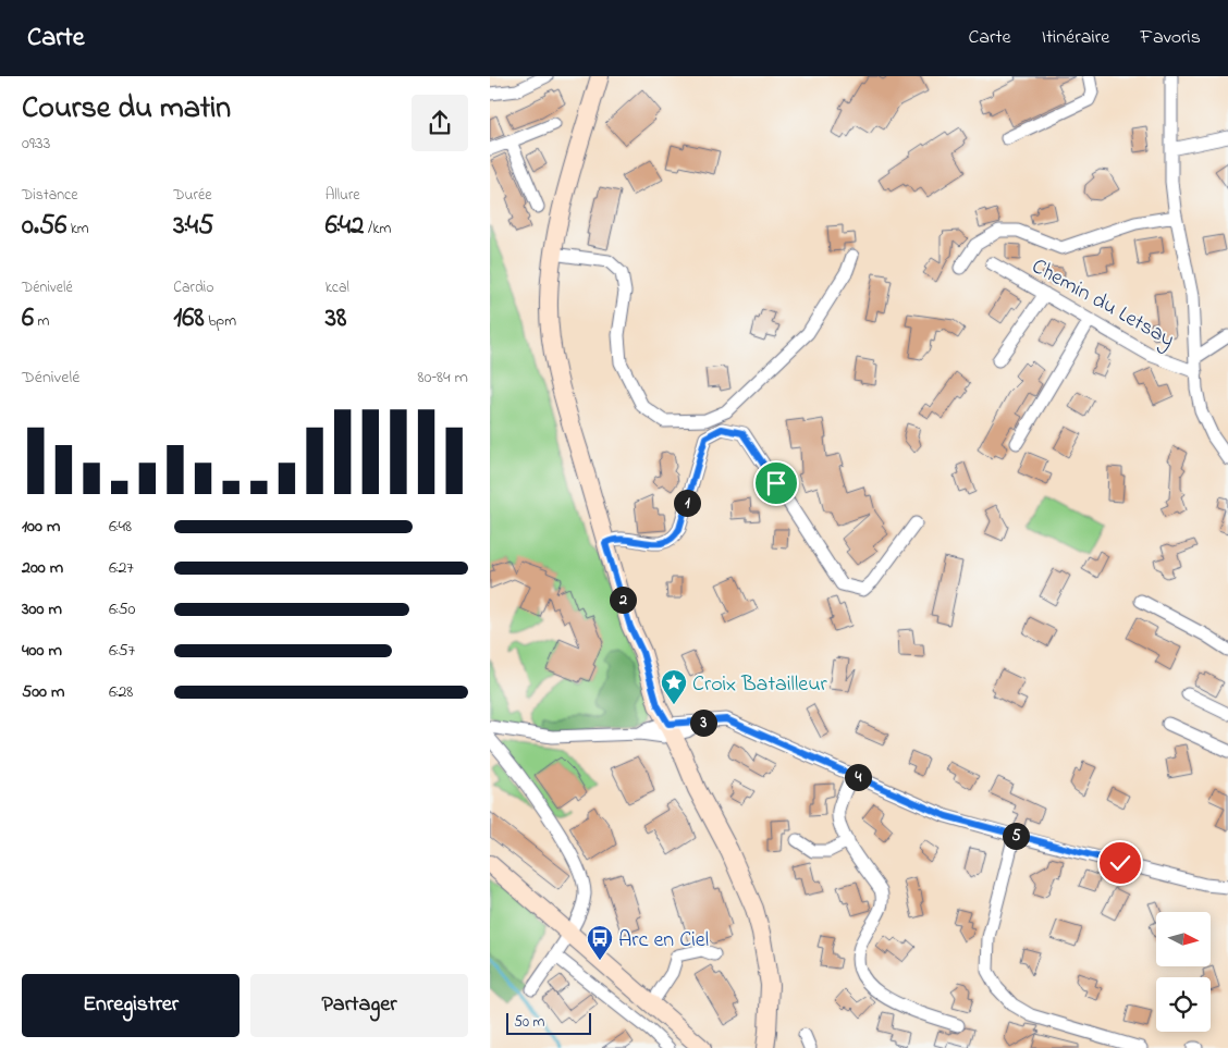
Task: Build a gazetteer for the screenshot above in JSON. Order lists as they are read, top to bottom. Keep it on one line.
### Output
{"streets":{"street":["Chemin du Letsay"]},"places":{"place":["Croix Batailleur"],"bus stop":["Arc en Ciel"]},"scale_bar":"50 m","north":"right","page":{"header":"Carte","nav":["Carte","Itinéraire","Favoris"],"heading":["Course du matin","09:33"],"stats":[["Distance","0.56 km"],["Durée","3:45"],["Allure","6:42 /km"],["Dénivelé","6 m"],["Cardio","168 bpm"],["kcal","38"]],"chart":["Dénivelé","80–84 m"],"pins":["1","2","3","4","5"],"list":[{"name":"100 m","note":"6:48"},{"name":"200 m","note":"6:27"},{"name":"300 m","note":"6:50"},{"name":"400 m","note":"6:57"},{"name":"500 m","note":"6:28"}],"buttons":["Enregistrer","Partager"],"scale":"50 m"}}
